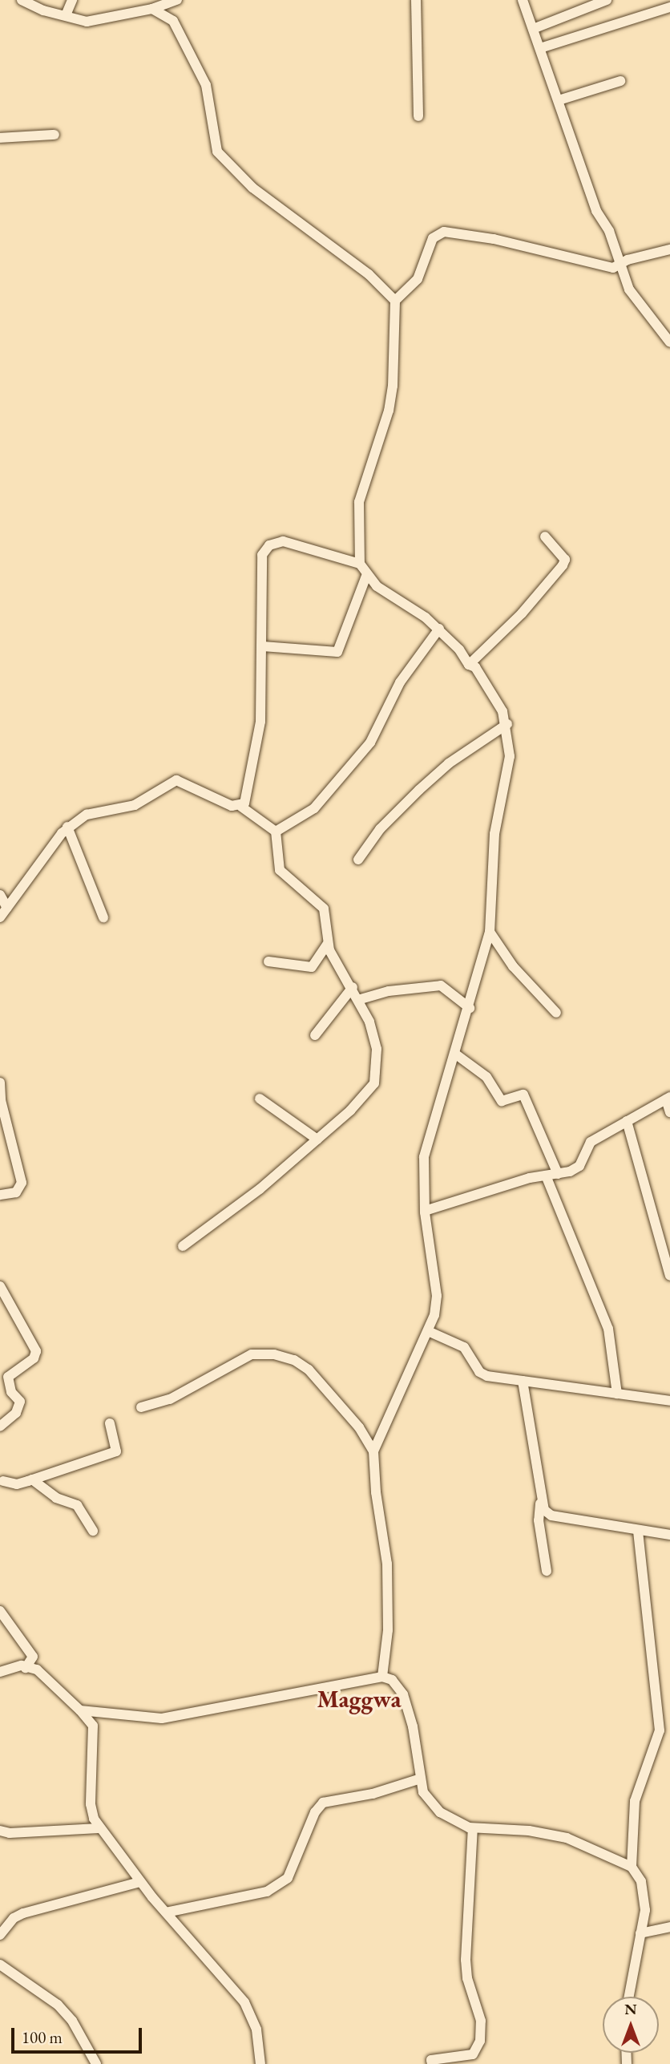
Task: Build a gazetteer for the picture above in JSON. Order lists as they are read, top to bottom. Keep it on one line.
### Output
{"districts":["Maggwa"],"scale_bar":"100 m","north":"top"}
